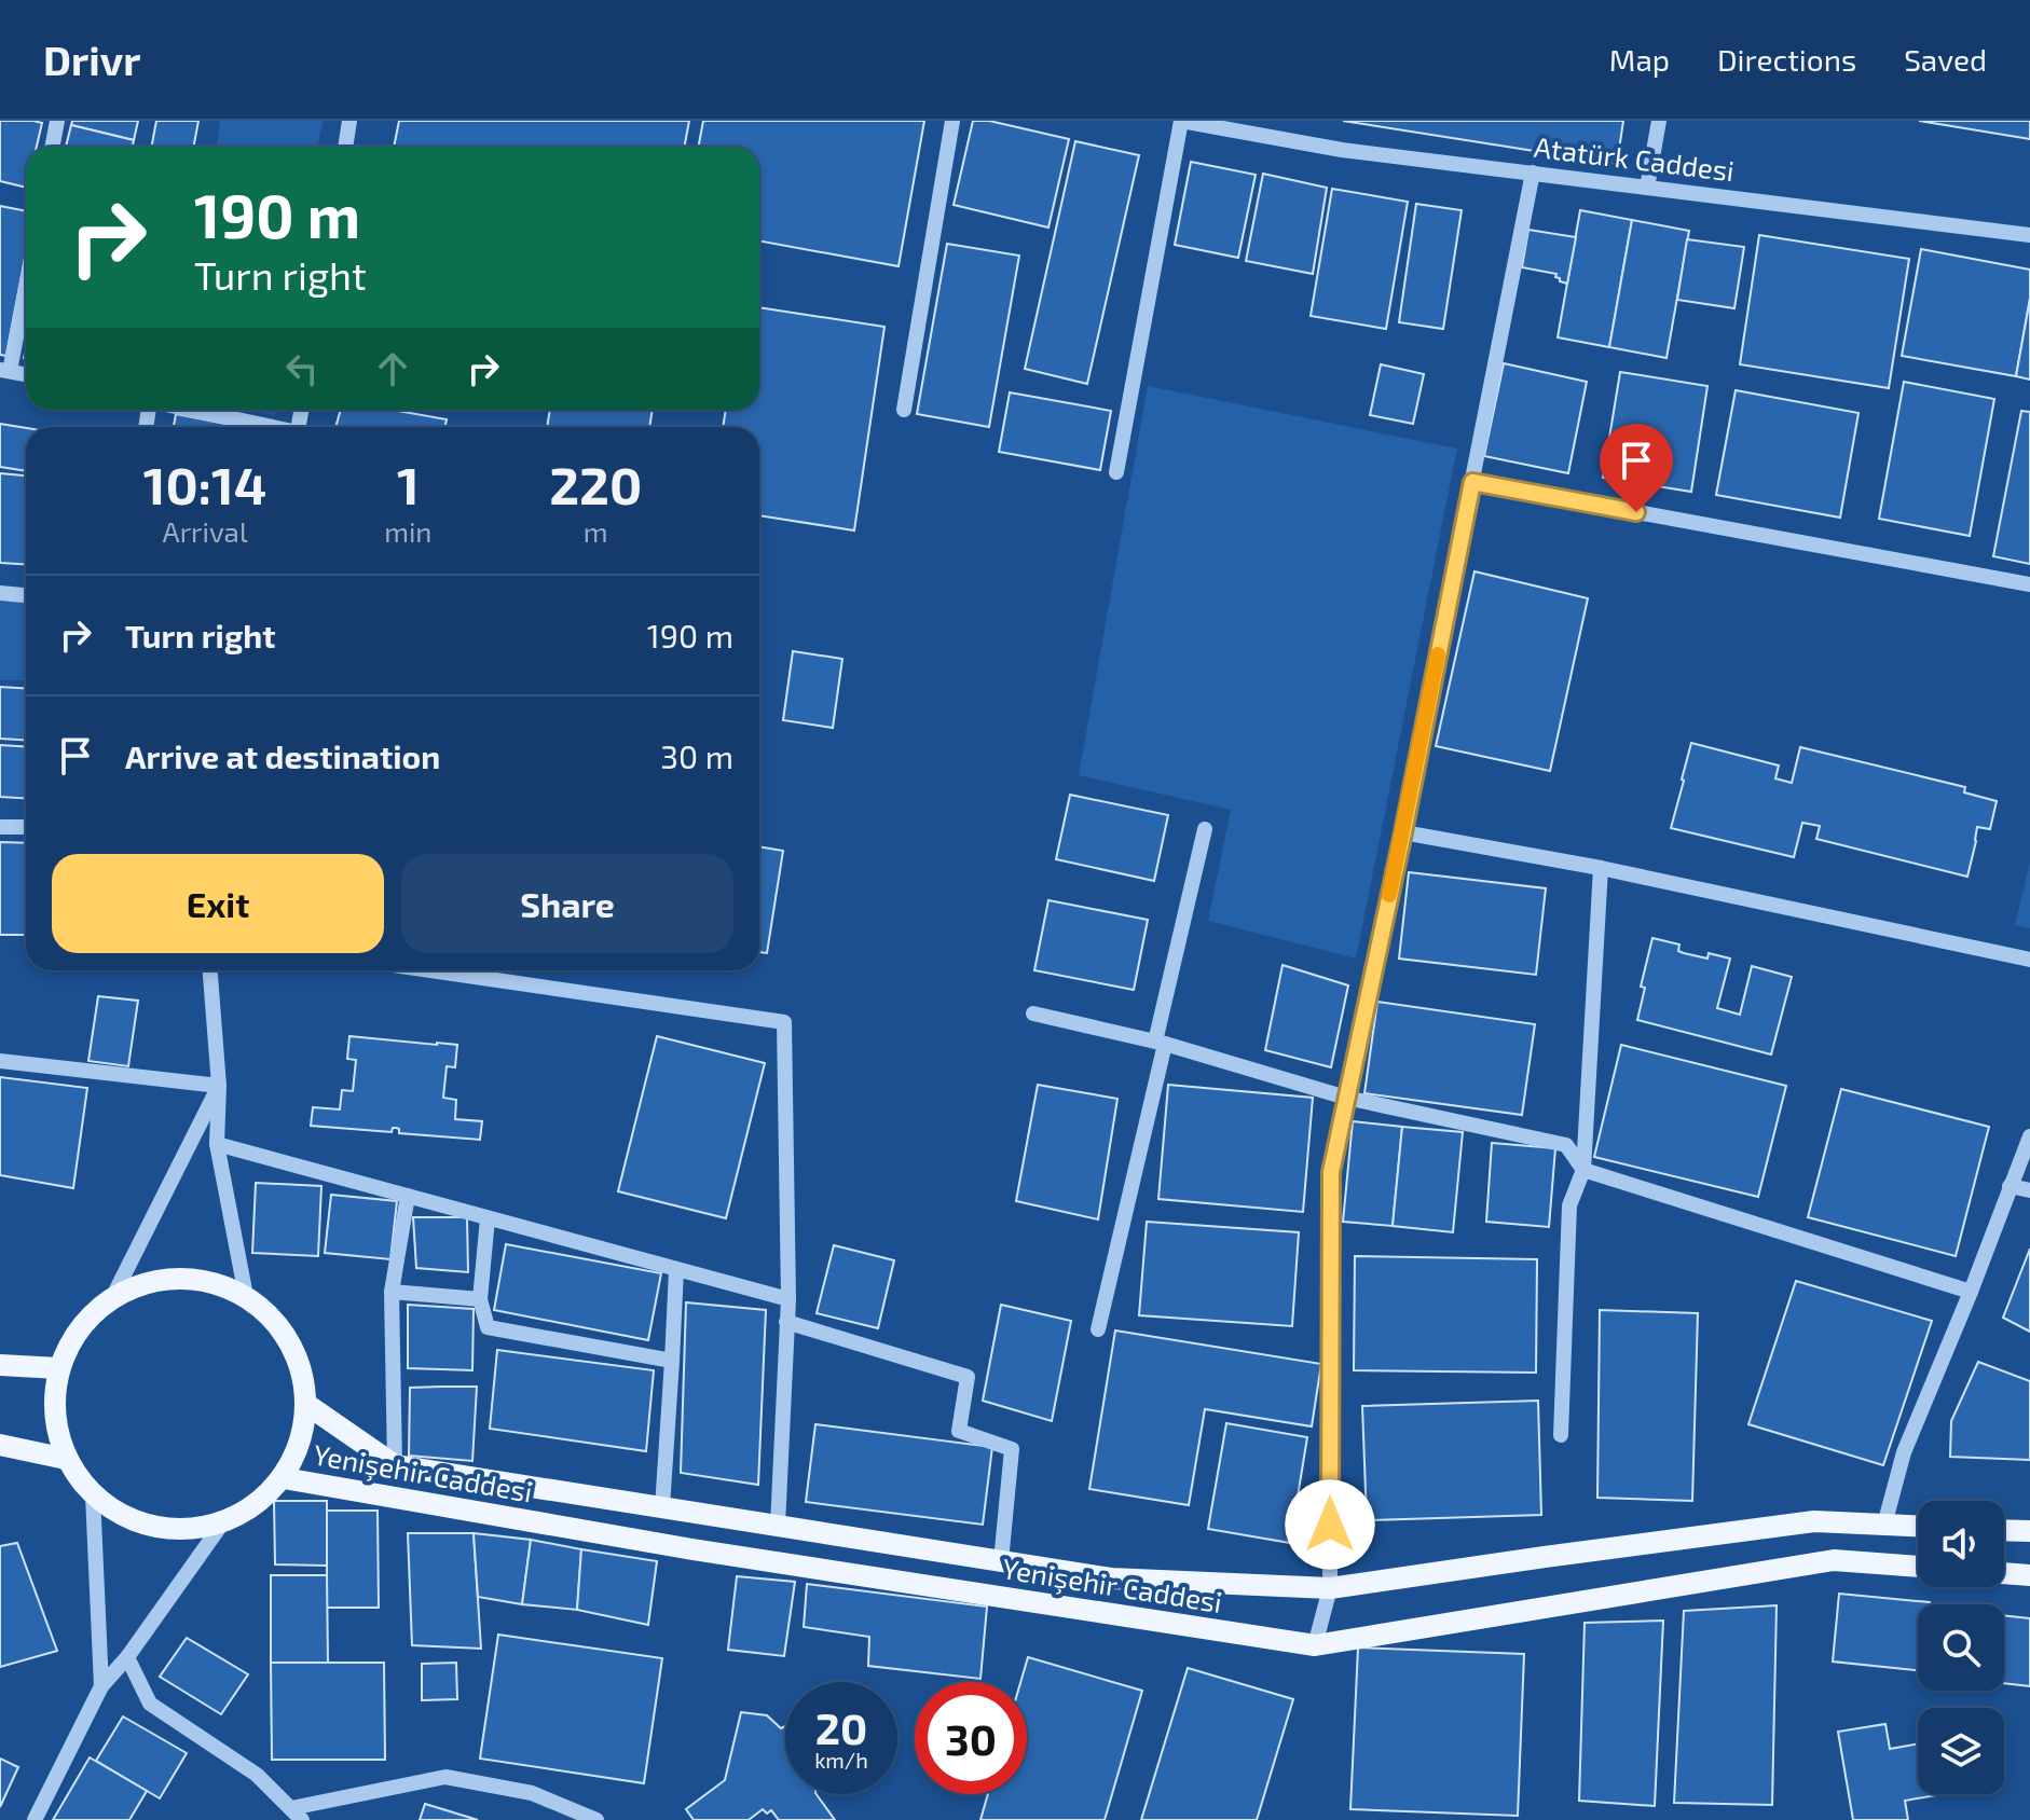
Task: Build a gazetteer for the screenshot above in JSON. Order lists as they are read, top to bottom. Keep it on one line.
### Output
{"streets":{"main road":["Yenişehir Caddesi"],"street":["Atatürk Caddesi"]},"page":{"header":"Drivr","nav":["Map","Directions","Saved"],"turn":["190 m","Turn right"],"eta":["10:14","Arrival","1","min","220","m"],"list":[{"name":"Turn right","value":"190 m"},{"name":"Arrive at destination","value":"30 m"}],"buttons":["Exit","Share"],"speed":"20 km/h","limit":"30"}}
